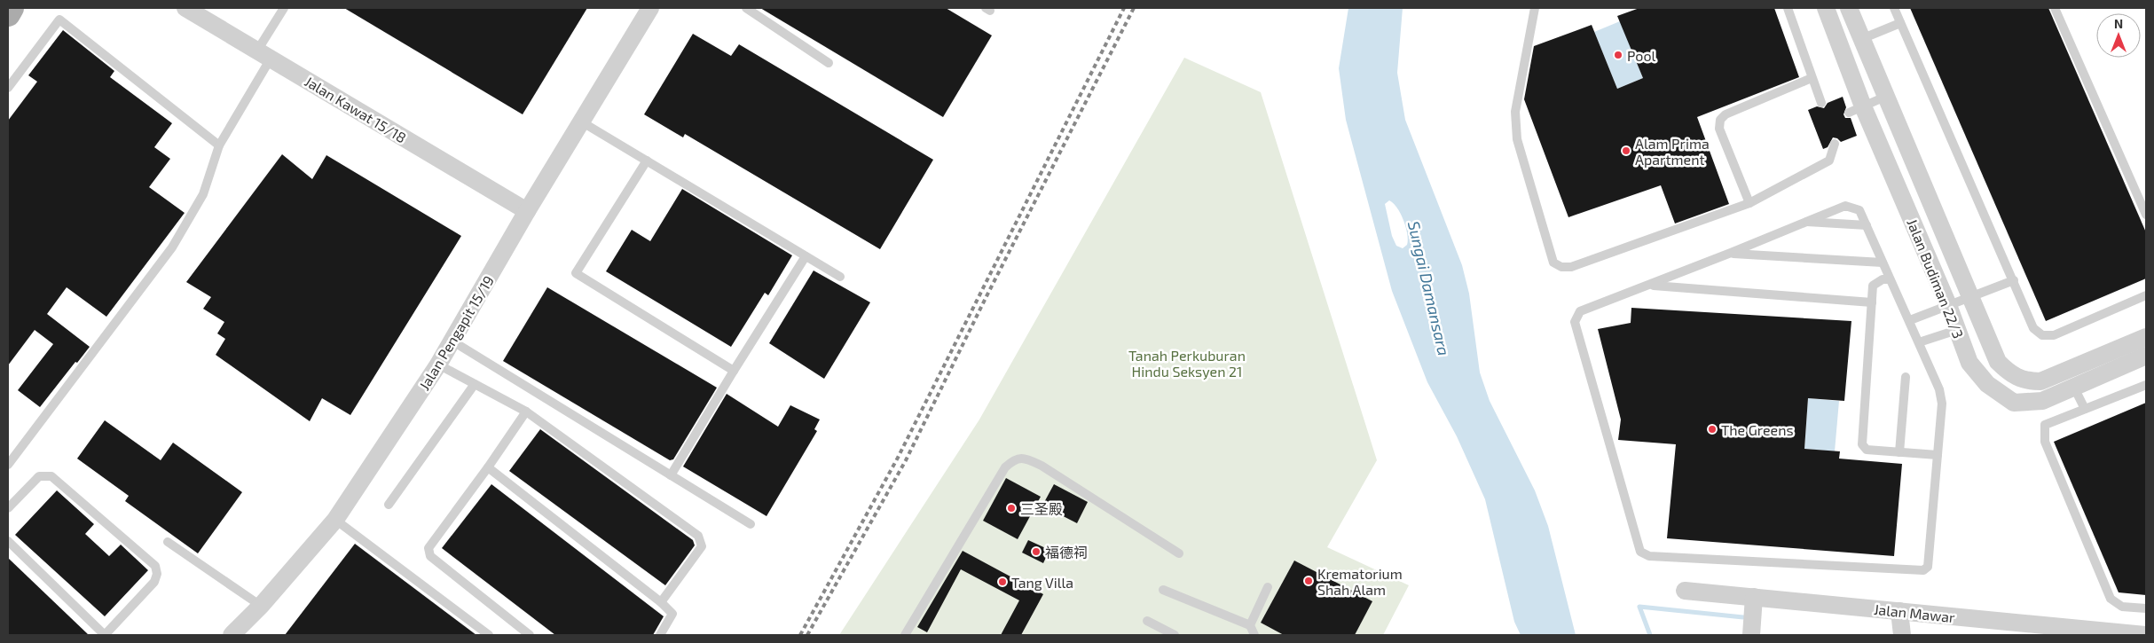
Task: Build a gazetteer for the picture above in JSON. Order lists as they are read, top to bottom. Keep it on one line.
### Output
{"streets":{"street":["Jalan Kawat 15/18","Jalan Budiman 22/3","Jalan Pengapit 15/19","Jalan Mawar"]},"crossings":[["Jalan Kawat 15/18","Jalan Pengapit 15/19"]],"water":["Sungai Damansara"],"parks":["Tanah Perkuburan Hindu Seksyen 21"],"places":["Pool","Alam Prima Apartment","The Greens","三圣殿","福德祠","Krematorium Shah Alam","Tang Villa"],"north":"top"}
